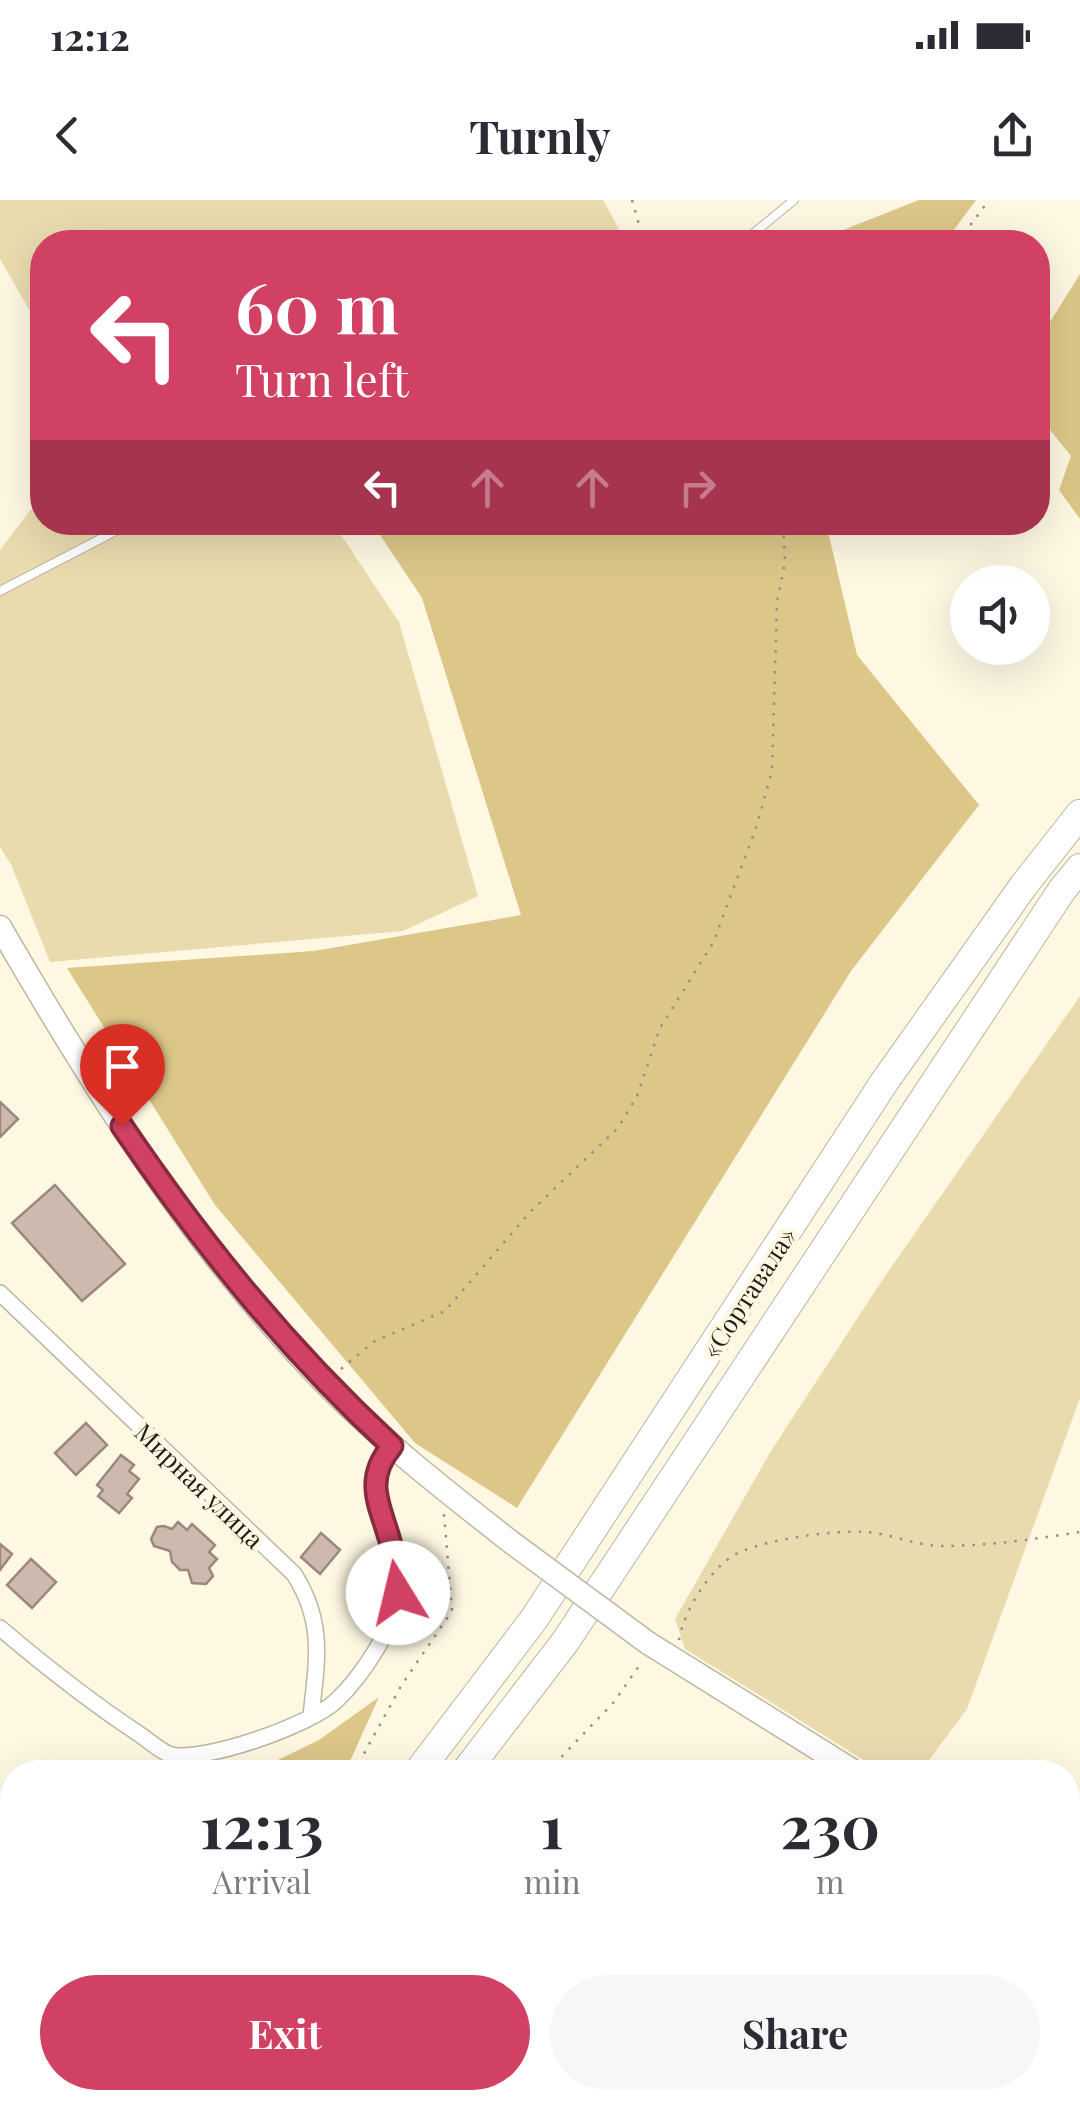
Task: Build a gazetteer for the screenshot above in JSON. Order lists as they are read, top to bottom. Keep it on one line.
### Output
{"streets":{"highway":["«Сортавала»"],"street":["Мирная улица"]},"page":{"status":"12:12","header":"Turnly","turn":["60 m","Turn left"],"eta":["12:13","Arrival","1","min","230","m"],"buttons":["Exit","Share"]}}
